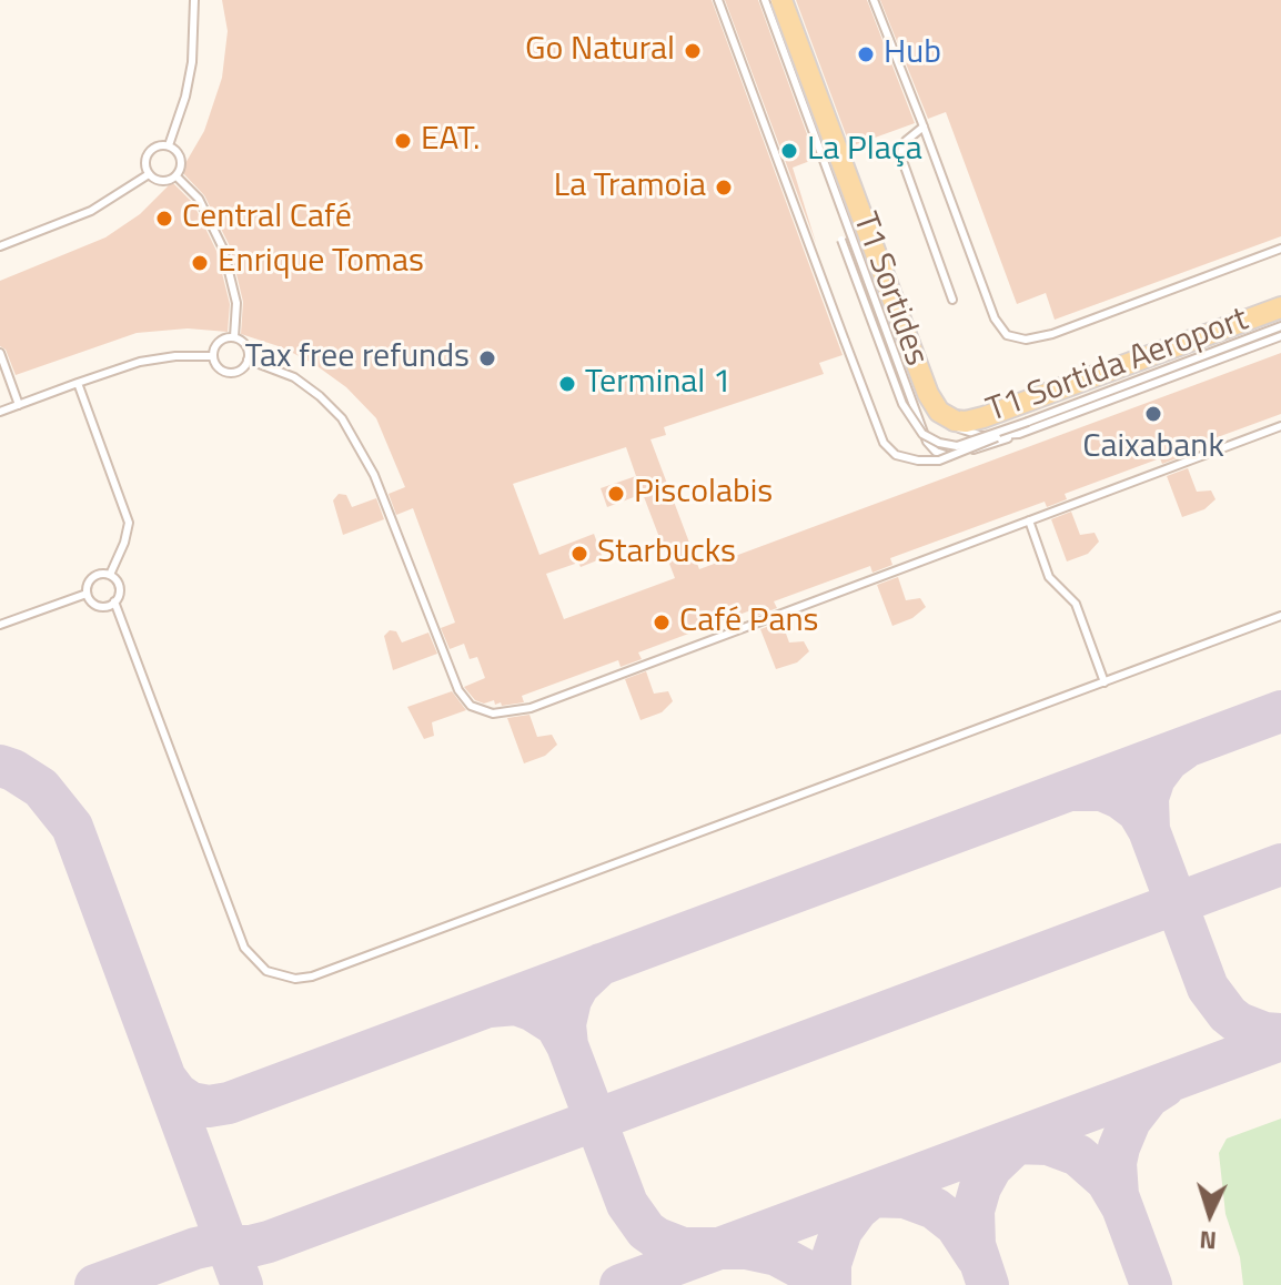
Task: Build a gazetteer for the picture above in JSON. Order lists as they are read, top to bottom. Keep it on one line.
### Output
{"streets":{"main road":["T1 Sortides","T1 Sortida Aeroport"]},"crossings":[["T1 Sortides","T1 Sortida Aeroport"]],"places":["Go Natural","Hub","EAT.","La Plaça","La Tramoia","Central Café","Enrique Tomas","Tax free refunds","Terminal 1","Caixabank","Piscolabis","Starbucks","Café Pans"],"north":"bottom"}
